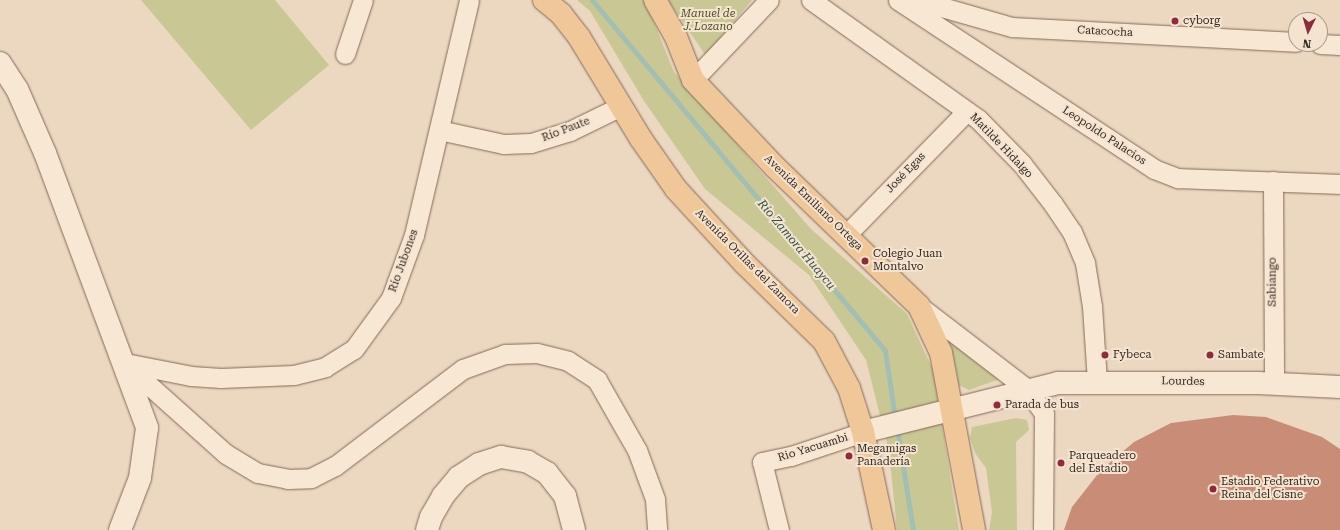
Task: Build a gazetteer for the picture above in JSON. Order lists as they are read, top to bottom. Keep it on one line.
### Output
{"streets":{"main road":["Avenida Emiliano Ortega","Avenida Orillas del Zamora"],"street":["Catacocha","Río Paute","Leopoldo Palacios","Matilde Hidalgo","José Egas","Río Jubones","Sabiango","Lourdes","Rio Yacuambi"]},"crossings":[["Río Paute","Río Jubones"],["Río Paute","Avenida Orillas del Zamora"],["Leopoldo Palacios","Sabiango"],["Matilde Hidalgo","José Egas"],["Matilde Hidalgo","Lourdes"],["José Egas","Avenida Emiliano Ortega"],["Avenida Emiliano Ortega","Lourdes"],["Avenida Orillas del Zamora","Lourdes"],["Avenida Orillas del Zamora","Rio Yacuambi"],["Sabiango","Lourdes"],["Lourdes","Rio Yacuambi"]],"water":["Río Zamora Huaycu"],"parks":["Manuel de J. Lozano"],"places":["cyborg","Colegio Juan Montalvo","Fybeca","Sambate","Parada de bus","Megamigas Panadería","Parqueadero del Estadio","Estadio Federativo Reina del Cisne"],"north":"bottom"}
